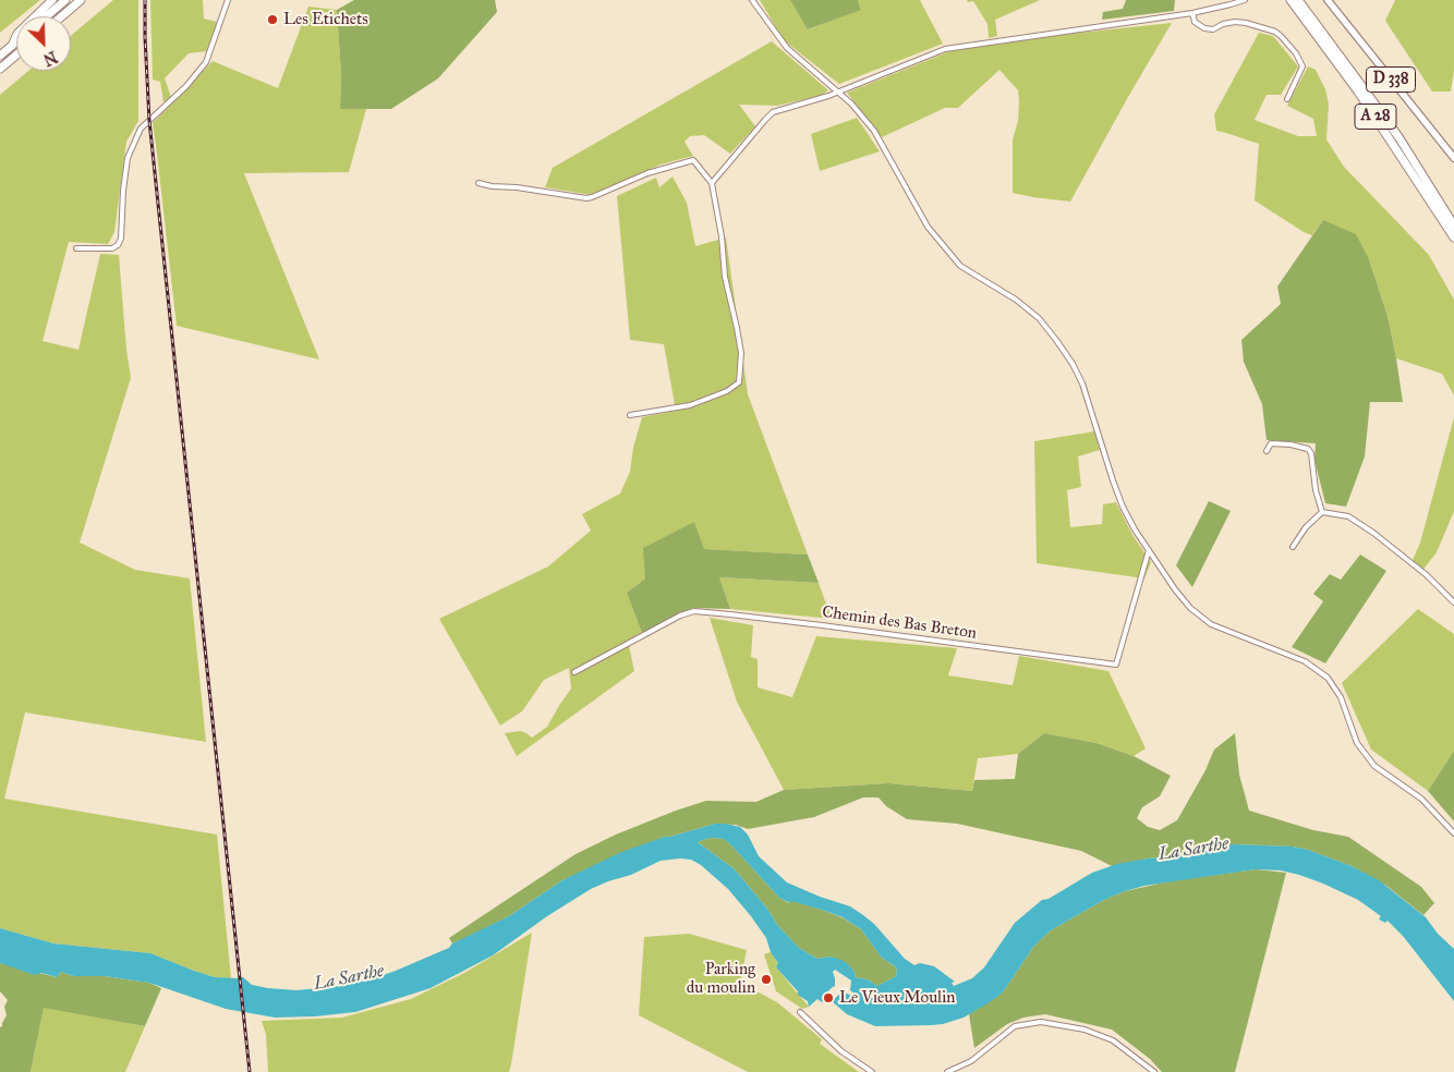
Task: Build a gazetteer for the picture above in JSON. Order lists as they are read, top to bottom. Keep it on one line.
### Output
{"streets":{"highway":["A 28"],"main road":["D 338"],"street":["Chemin des Bas Breton"]},"water":["La Sarthe"],"places":["Les Etichets","Parking du moulin","Le Vieux Moulin"],"north":"bottom right"}
